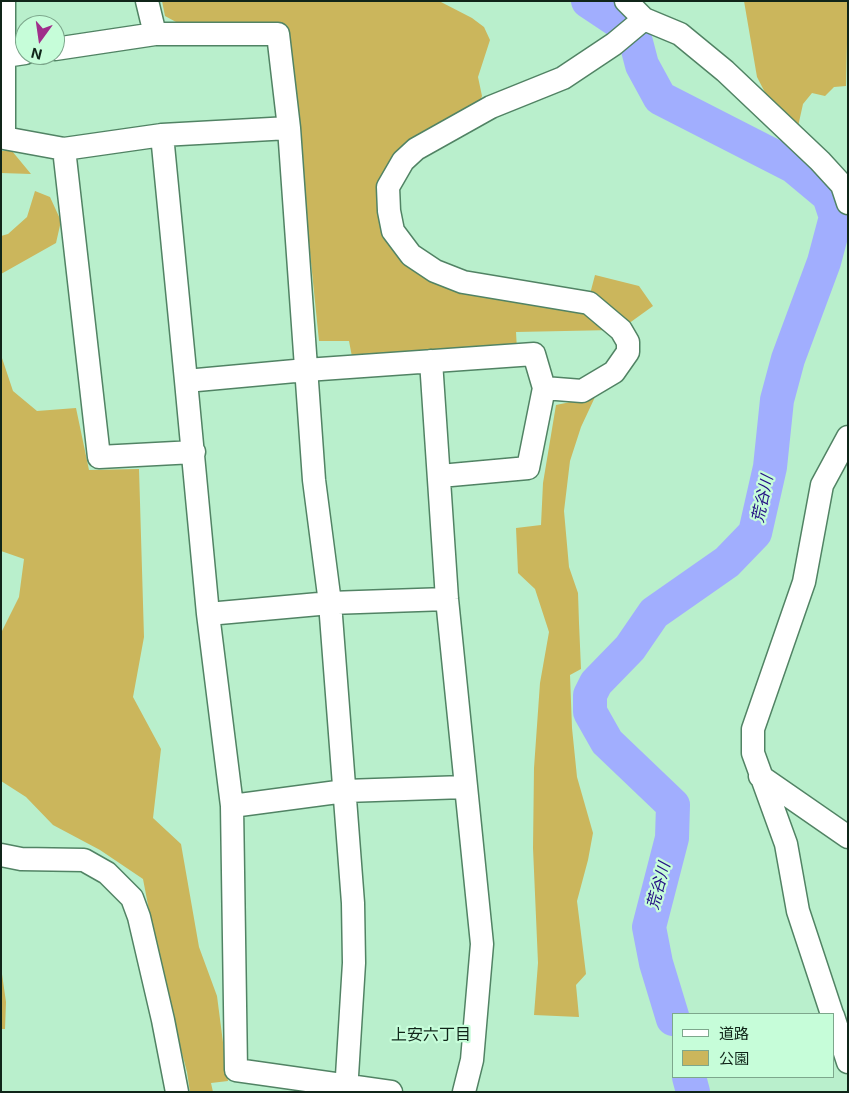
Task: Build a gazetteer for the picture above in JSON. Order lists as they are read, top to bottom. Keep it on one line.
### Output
{"districts":["上安六丁目"],"water":["荒谷川"],"legend":["道路","公園"],"north":"bottom"}
